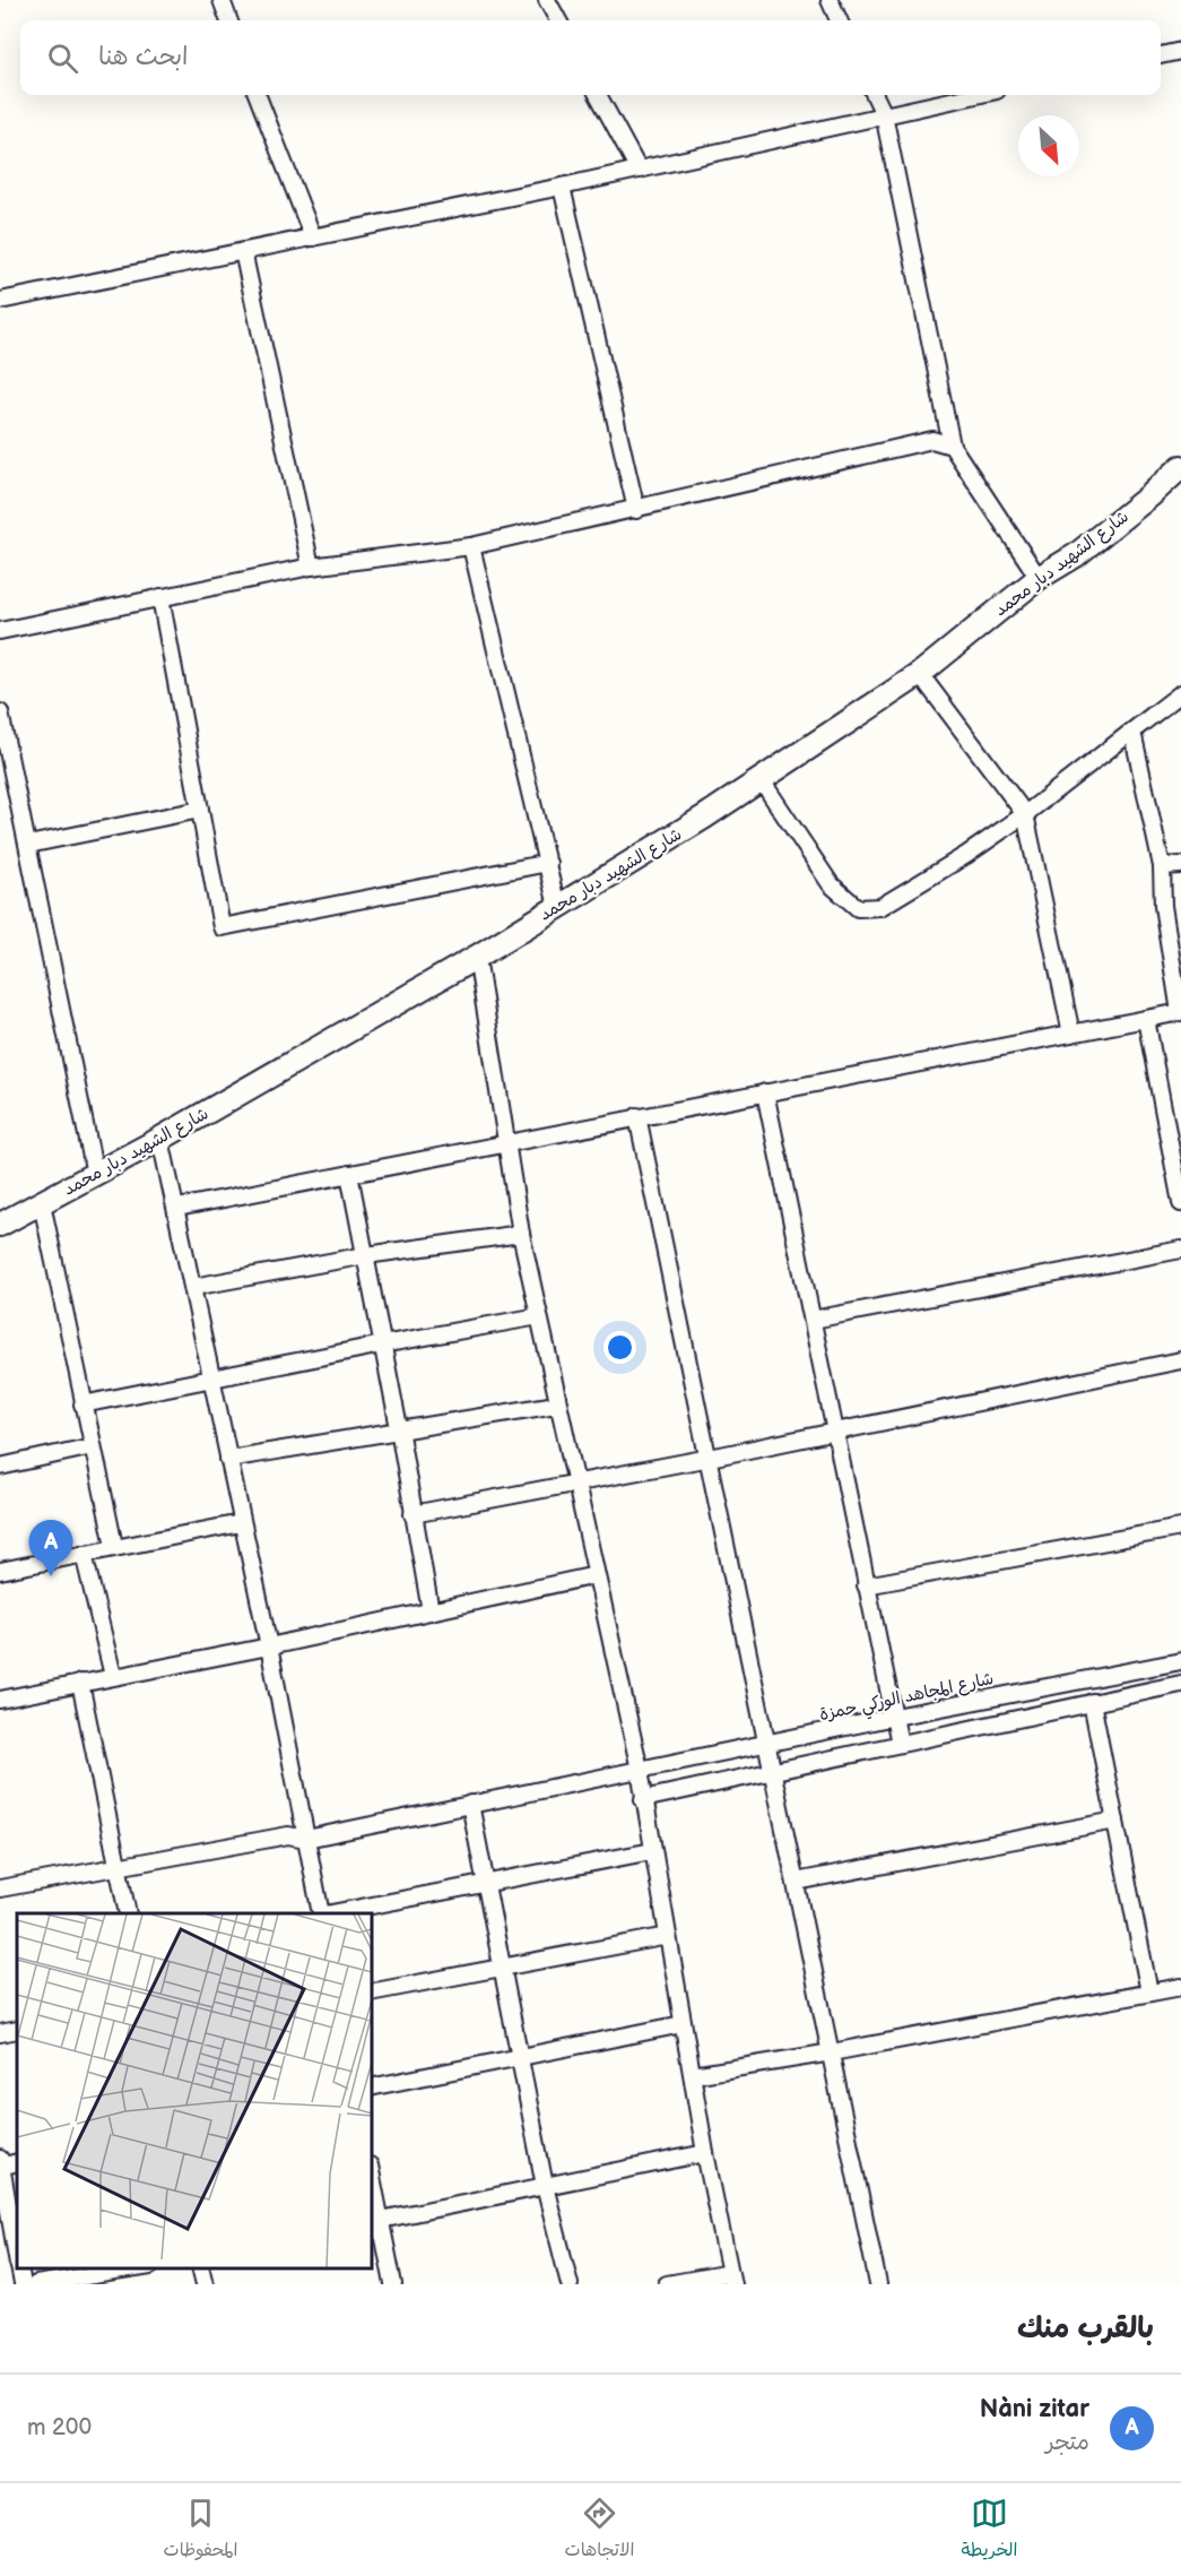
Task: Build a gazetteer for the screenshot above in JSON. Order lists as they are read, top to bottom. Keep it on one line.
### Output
{"streets":{"street":["شارع الشهيد دبار محمد","شارع المجاهد الوركي حمزة"]},"north":"bottom right","page":{"search":"ابحث هنا","pins":"A","heading":"بالقرب منك","list":[{"mark":"A","name":"Nàni zitar","note":"متجر","value":"200 m"}],"nav":["الخريطة","الاتجاهات","المحفوظات"]}}
